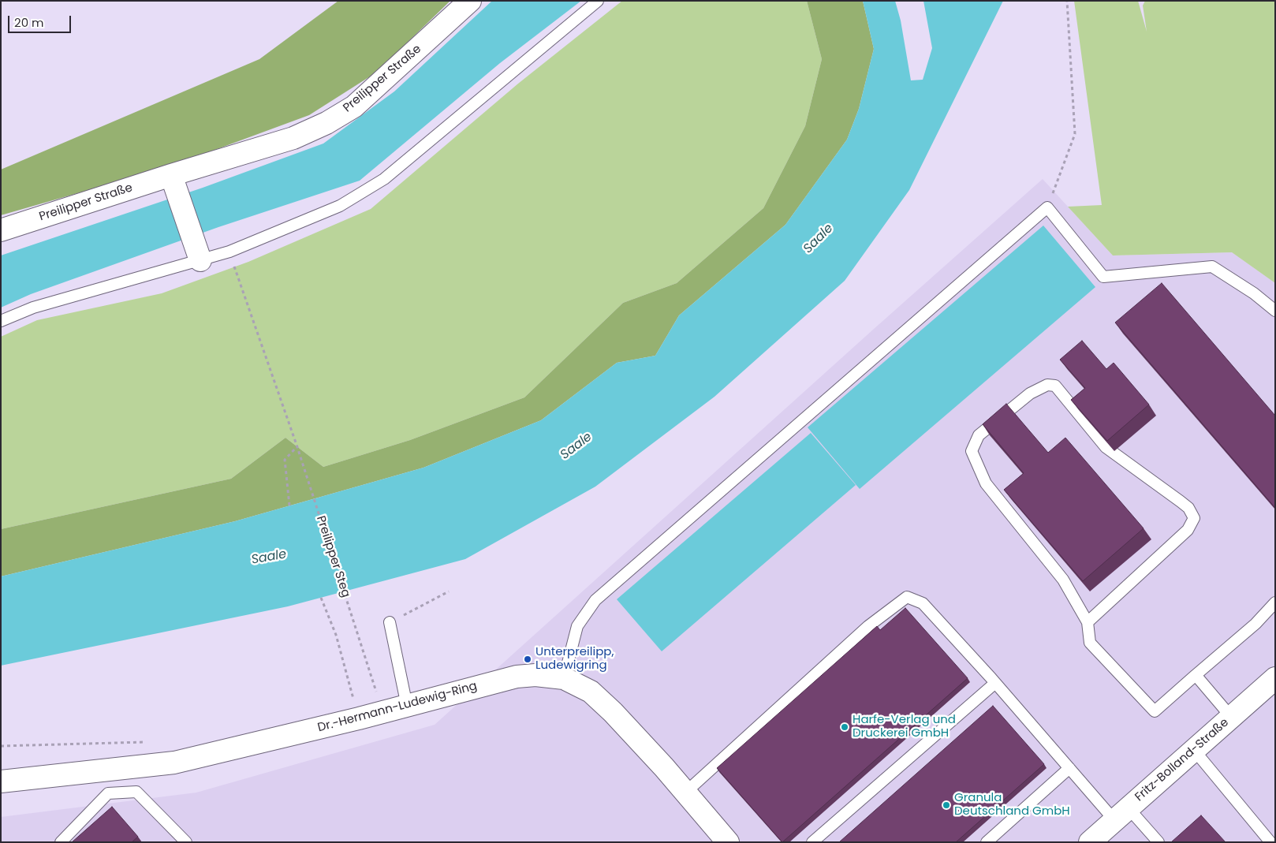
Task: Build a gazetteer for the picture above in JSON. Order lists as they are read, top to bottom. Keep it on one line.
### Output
{"streets":{"street":["Preilipper Straße","Dr.-Hermann-Ludewig-Ring","Fritz-Bolland-Straße"],"path":["Preilipper Steg"]},"water":["Saale"],"places":["Unterpreilipp, Ludewigring","Harfe-Verlag und Druckerei GmbH","Granula Deutschland GmbH"],"scale_bar":"20 m"}
